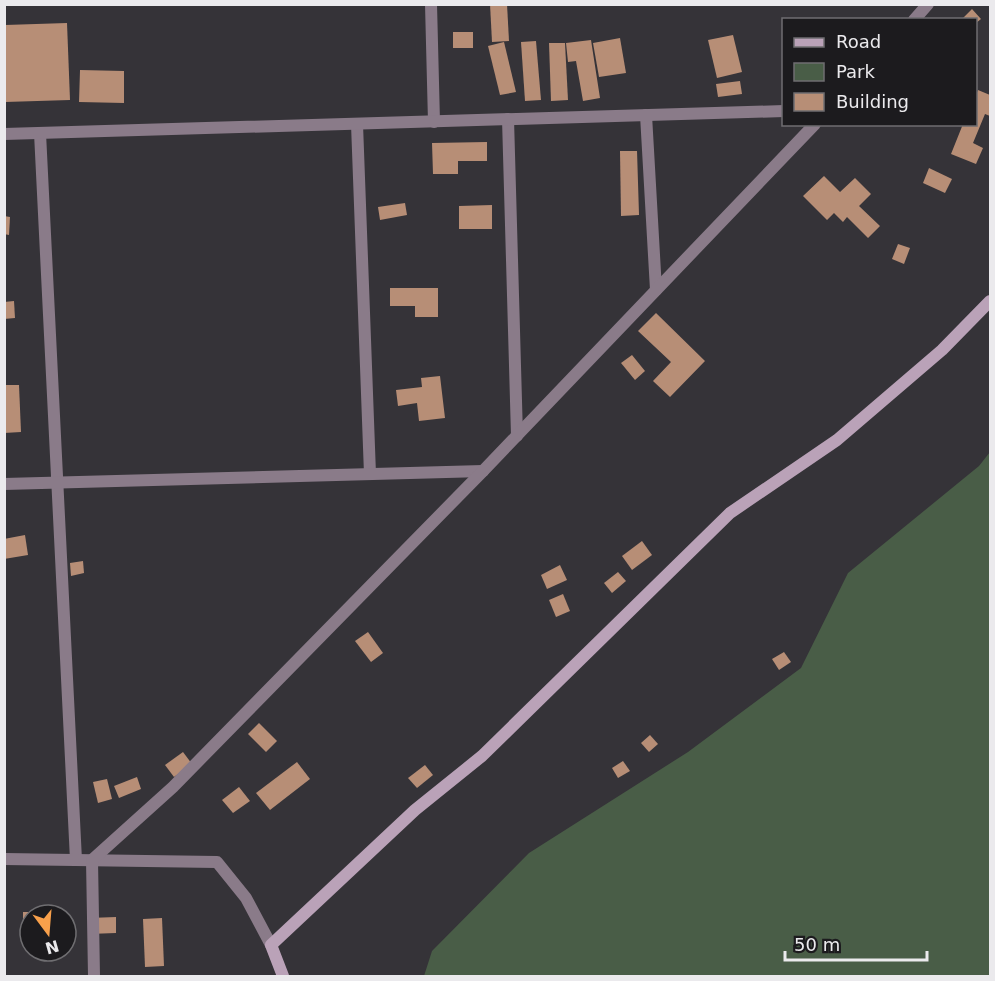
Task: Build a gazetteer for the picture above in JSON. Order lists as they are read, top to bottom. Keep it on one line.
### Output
{"legend":["Road","Park","Building"],"scale_bar":"50 m","north":"bottom"}
